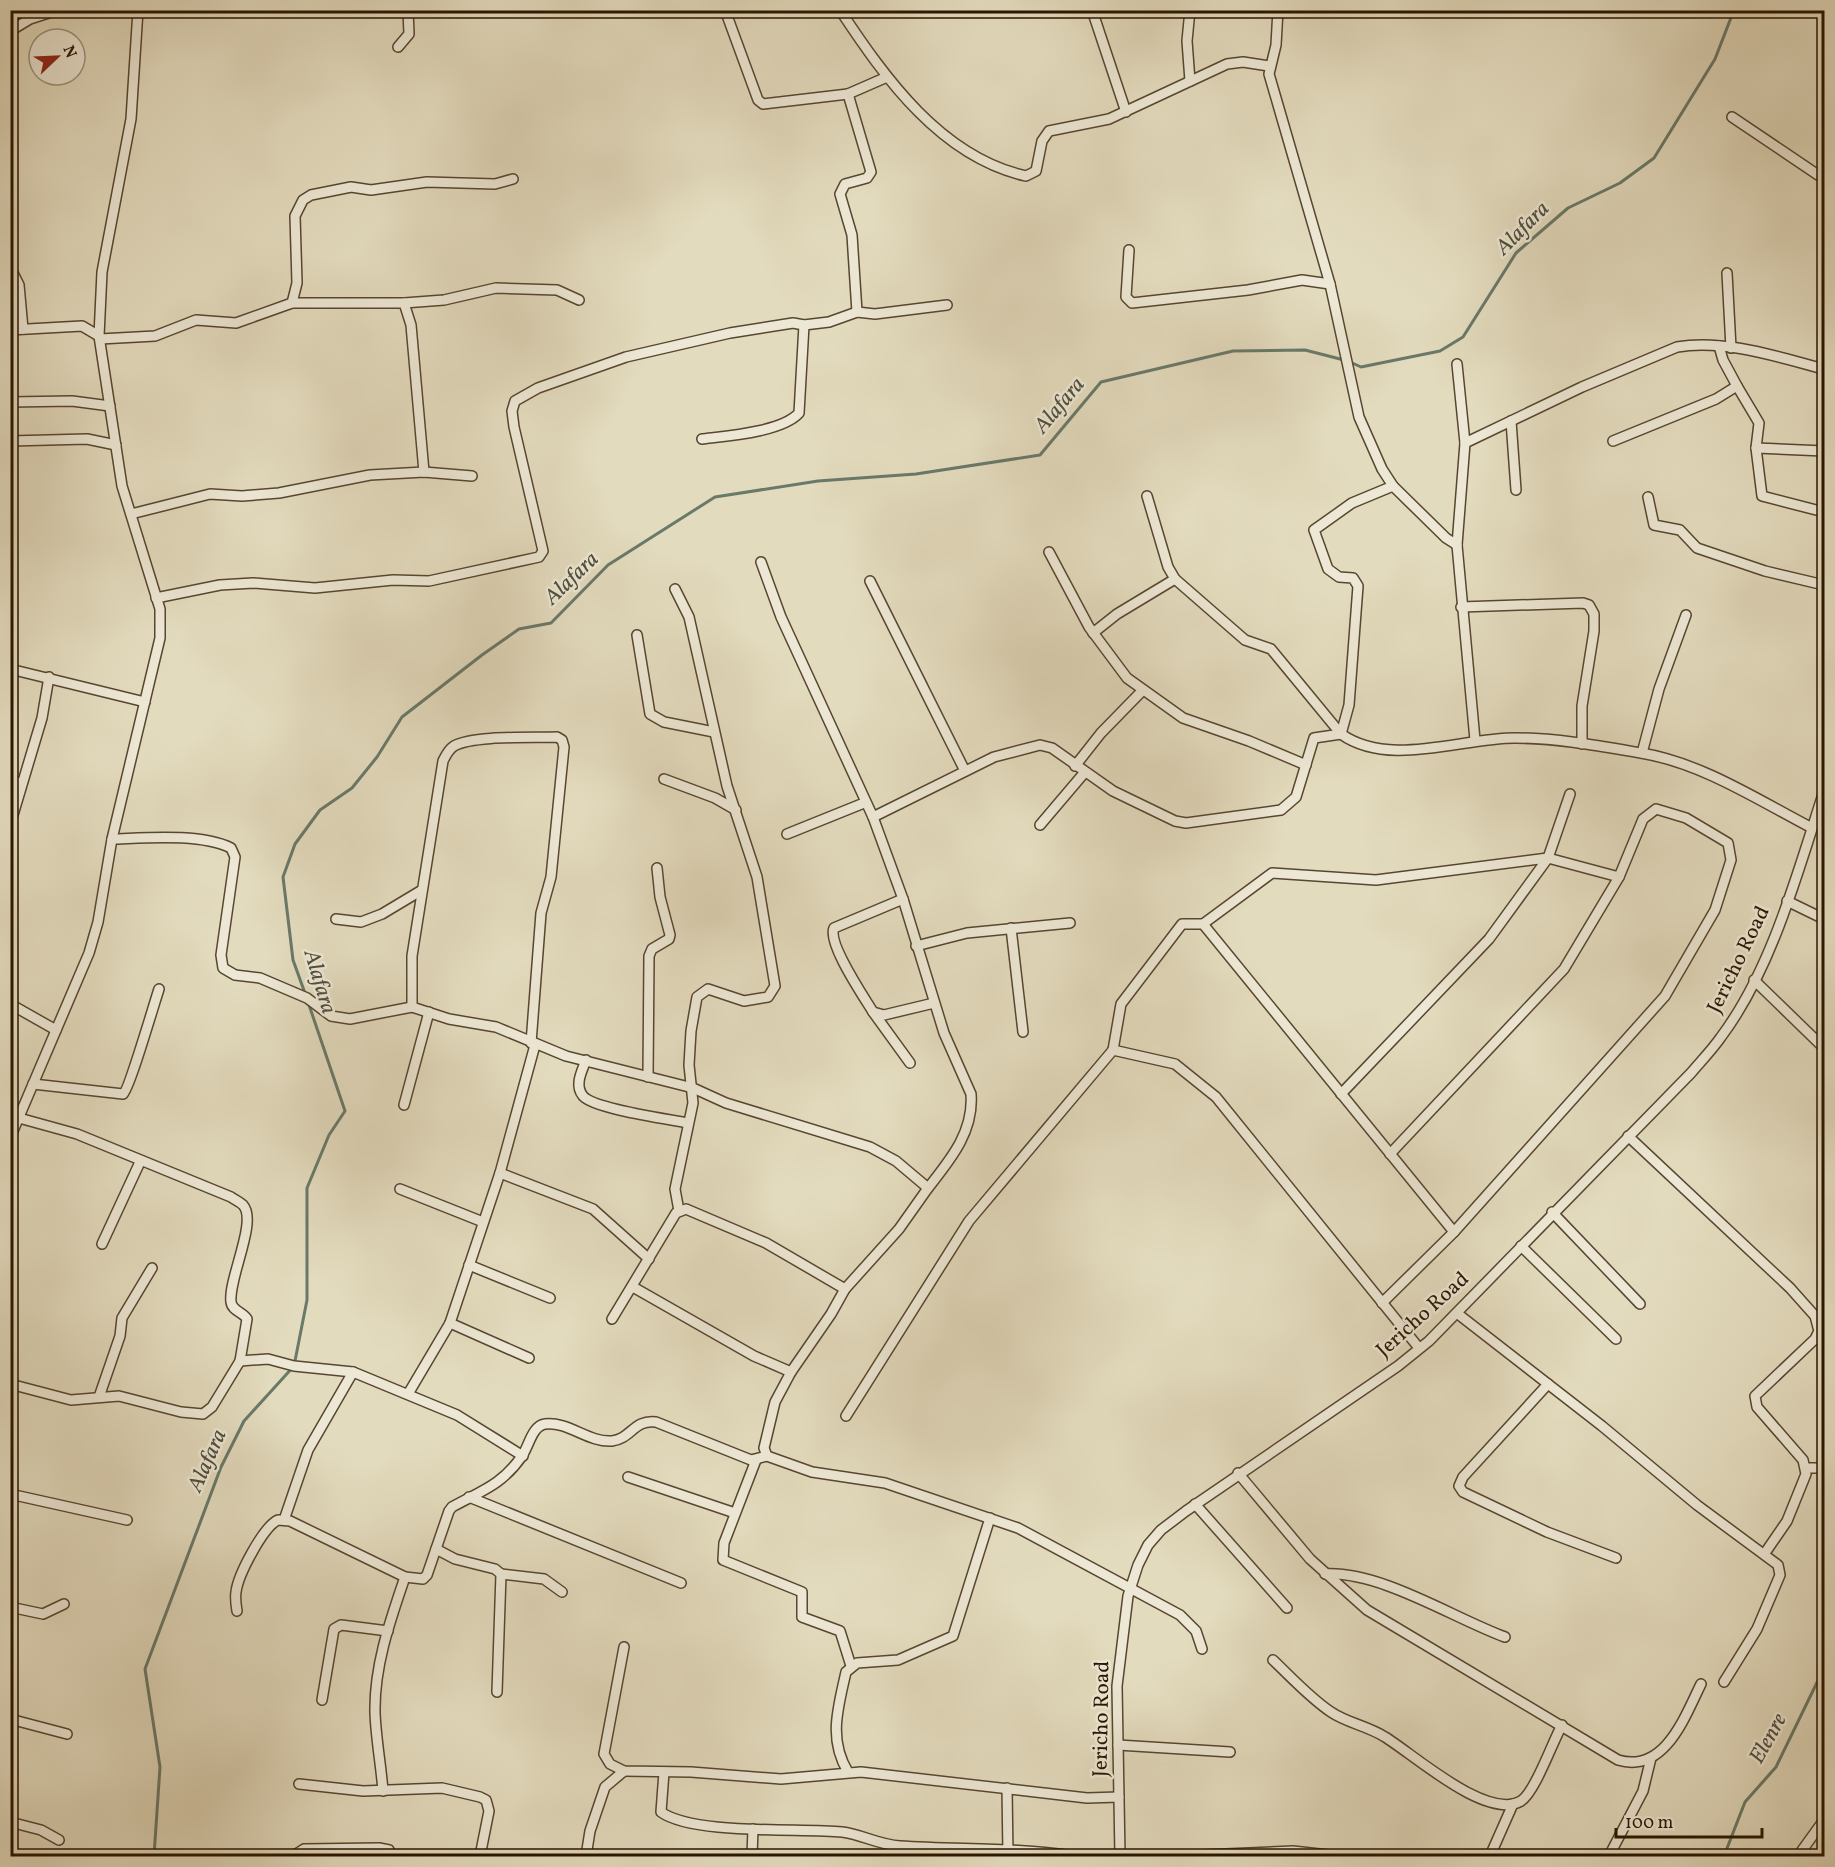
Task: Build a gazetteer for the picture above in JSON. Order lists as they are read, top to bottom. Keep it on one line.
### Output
{"streets":{"street":["Jericho Road"]},"water":["Alafara","Elenre"],"scale_bar":"100 m","north":"top right"}
